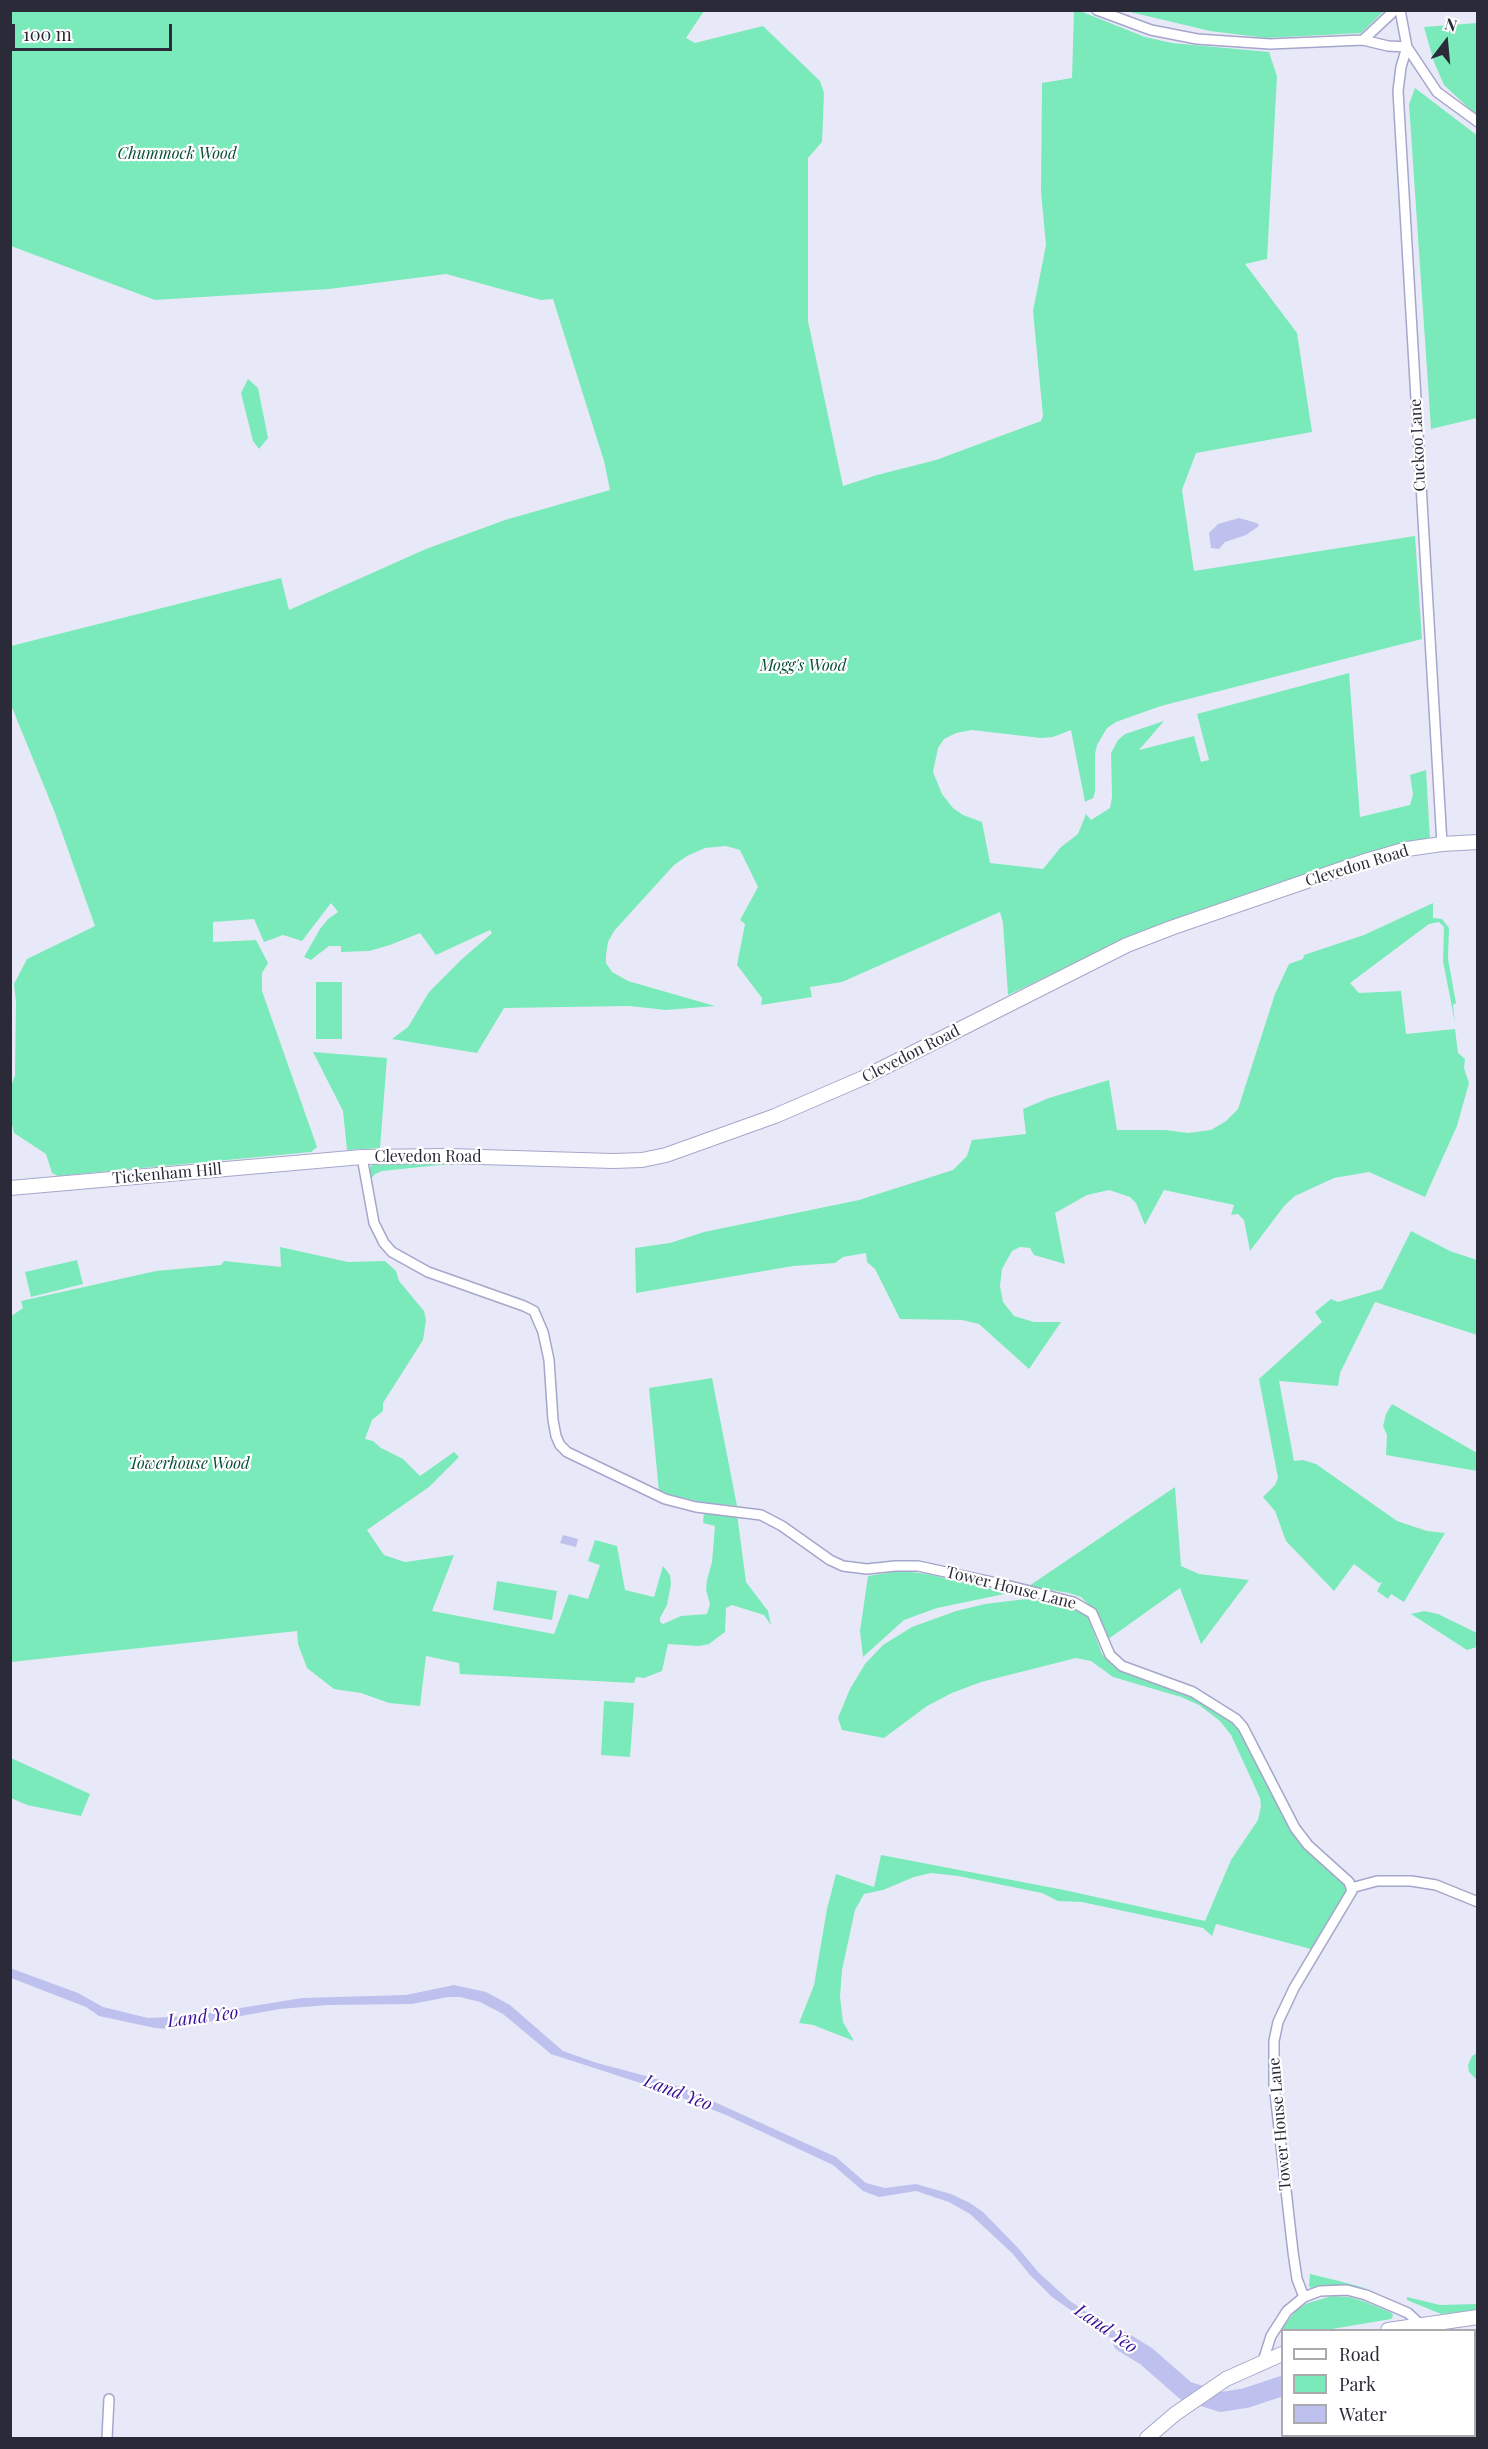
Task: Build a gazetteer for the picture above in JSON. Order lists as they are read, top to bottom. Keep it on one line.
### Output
{"streets":{"main road":["Clevedon Road","Tickenham Hill"],"street":["Cuckoo Lane","Tower House Lane"]},"crossings":[["Cuckoo Lane","Clevedon Road"],["Clevedon Road","Tickenham Hill"],["Clevedon Road","Tower House Lane"]],"water":["Land Yeo"],"parks":["Chummock Wood","Mogg's Wood","Towerhouse Wood"],"legend":["Road","Park","Water"],"scale_bar":"100 m","north":"top"}
